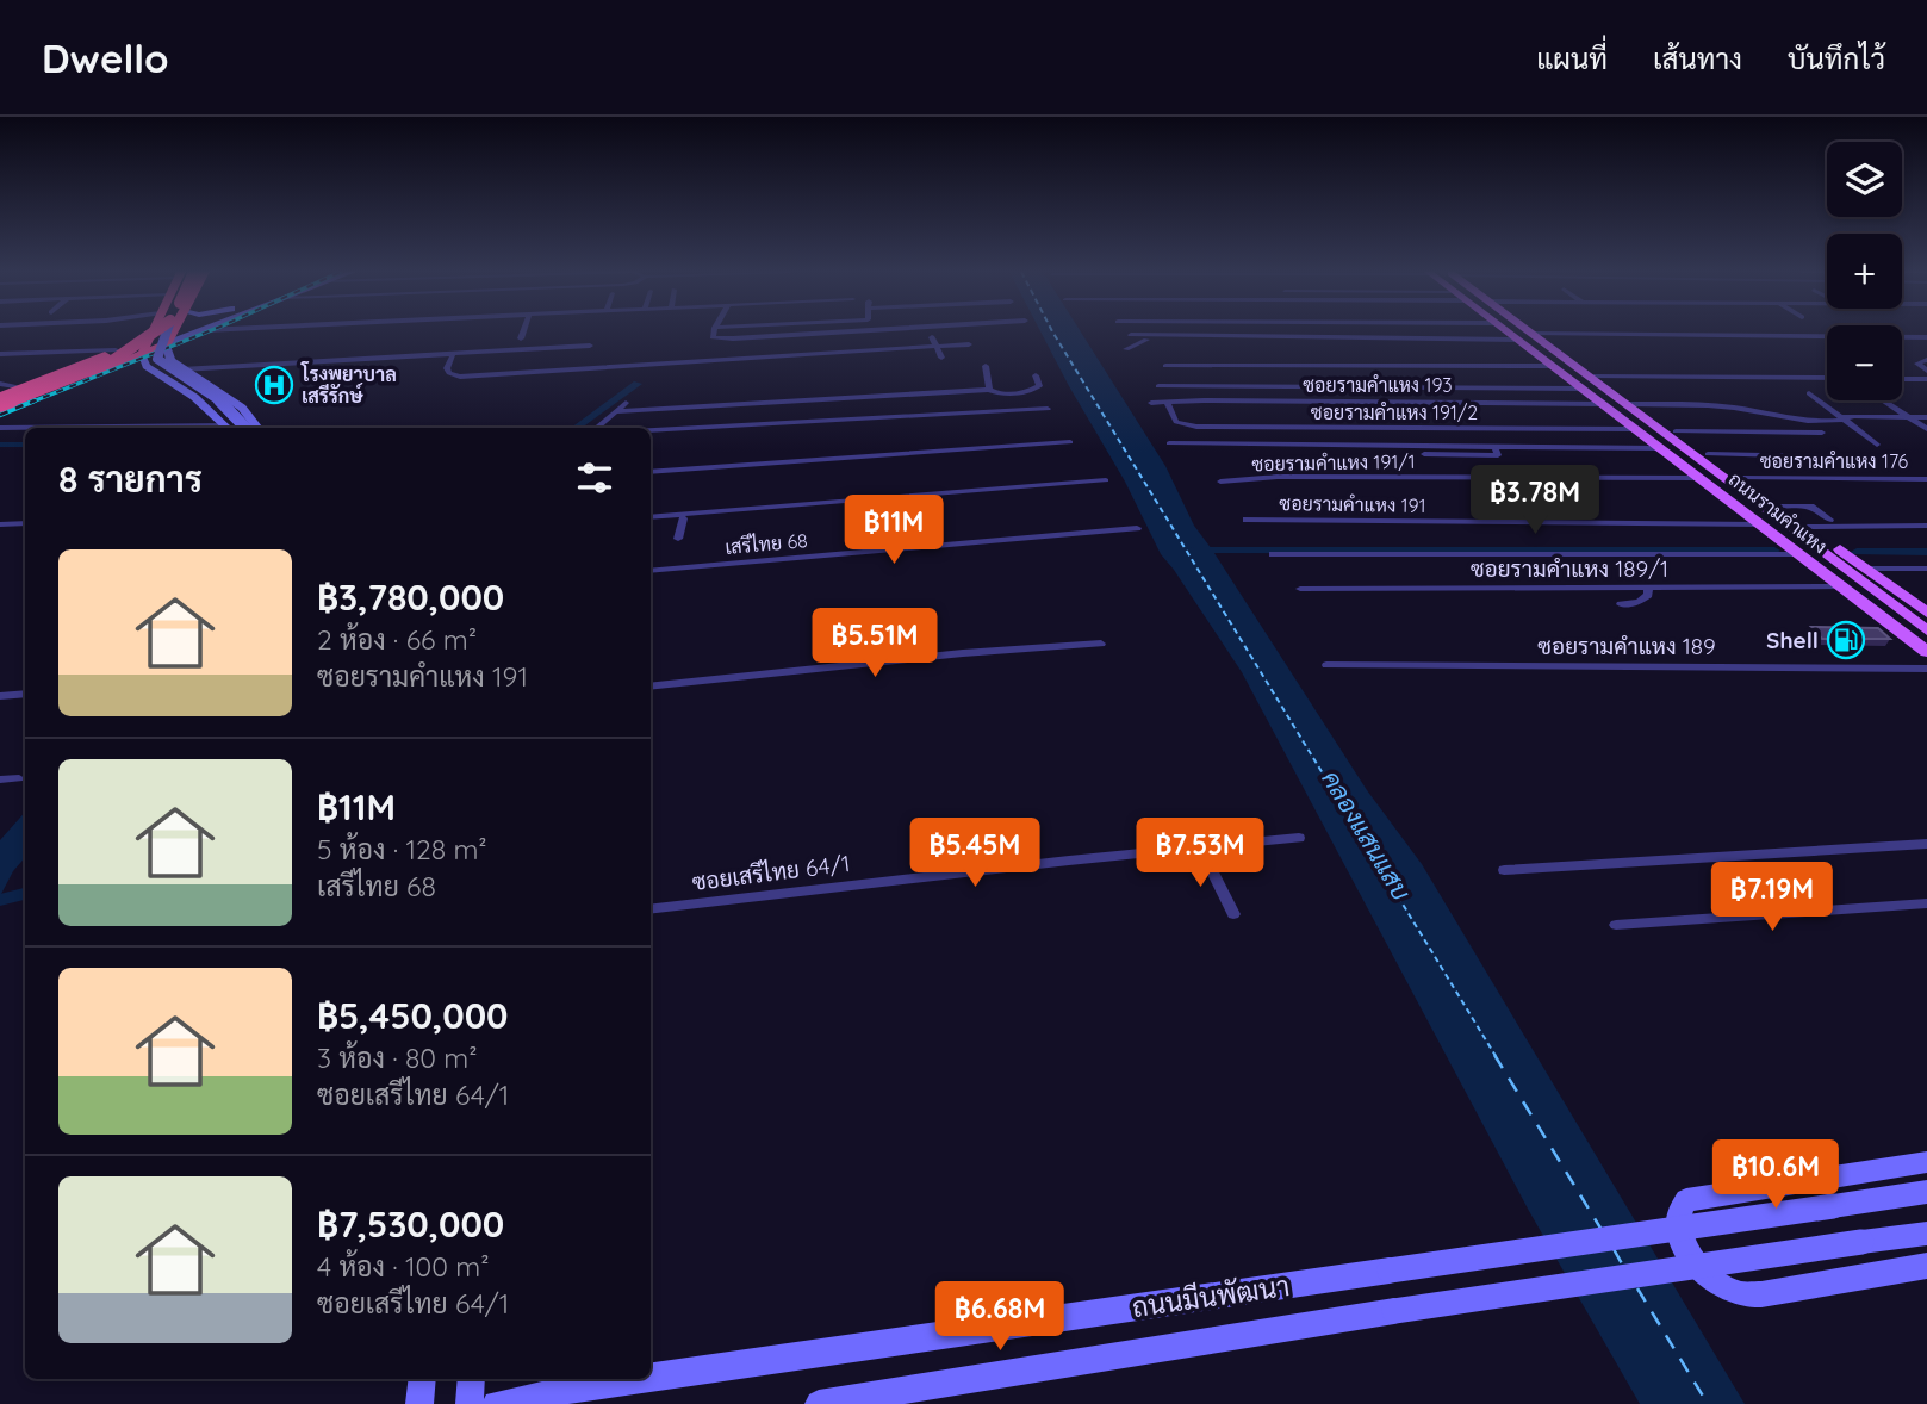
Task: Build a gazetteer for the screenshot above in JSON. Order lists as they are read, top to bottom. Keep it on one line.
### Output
{"streets":{"main road":["ถนนรามคำแหง","ถนนมีนพัฒนา"],"street":["ซอยรามคำแหง 193","ซอยรามคำแหง 191/2","ซอยรามคำแหง 176","ซอยรามคำแหง 191/1","ซอยรามคำแหง 191","เสรีไทย 68","ซอยรามคำแหง 189/1","ซอยรามคำแหง 189","ซอยเสรีไทย 64/1"]},"crossings":[["ซอยรามคำแหง 193","ซอยรามคำแหง 191/2"],["ซอยรามคำแหง 193","ถนนรามคำแหง"],["ซอยรามคำแหง 191/2","ถนนรามคำแหง"],["ซอยรามคำแหง 176","ถนนรามคำแหง"],["ซอยรามคำแหง 191/1","ถนนรามคำแหง"],["ซอยรามคำแหง 191","ถนนรามคำแหง"],["ถนนรามคำแหง","ซอยรามคำแหง 189/1"]],"water":["คลองแสนแสบ"],"places":{"hospital":["โรงพยาบาล เสรีรักษ์"],"fuel station":["Shell"]},"page":{"header":"Dwello","nav":["แผนที่","เส้นทาง","บันทึกไว้"],"map_buttons":["+","−"],"heading":"8 รายการ","price":["฿3.78M","฿11M","฿5.51M","฿5.45M","฿7.53M","฿7.19M","฿10.6M","฿6.68M"],"list":[{"name":"฿3,780,000","note":"2 ห้อง · 66 m² · ซอยรามคำแหง 191"},{"name":"฿11M","note":"5 ห้อง · 128 m² · เสรีไทย 68"},{"name":"฿5,450,000","note":"3 ห้อง · 80 m² · ซอยเสรีไทย 64/1"},{"name":"฿7,530,000","note":"4 ห้อง · 100 m² · ซอยเสรีไทย 64/1"}]}}
